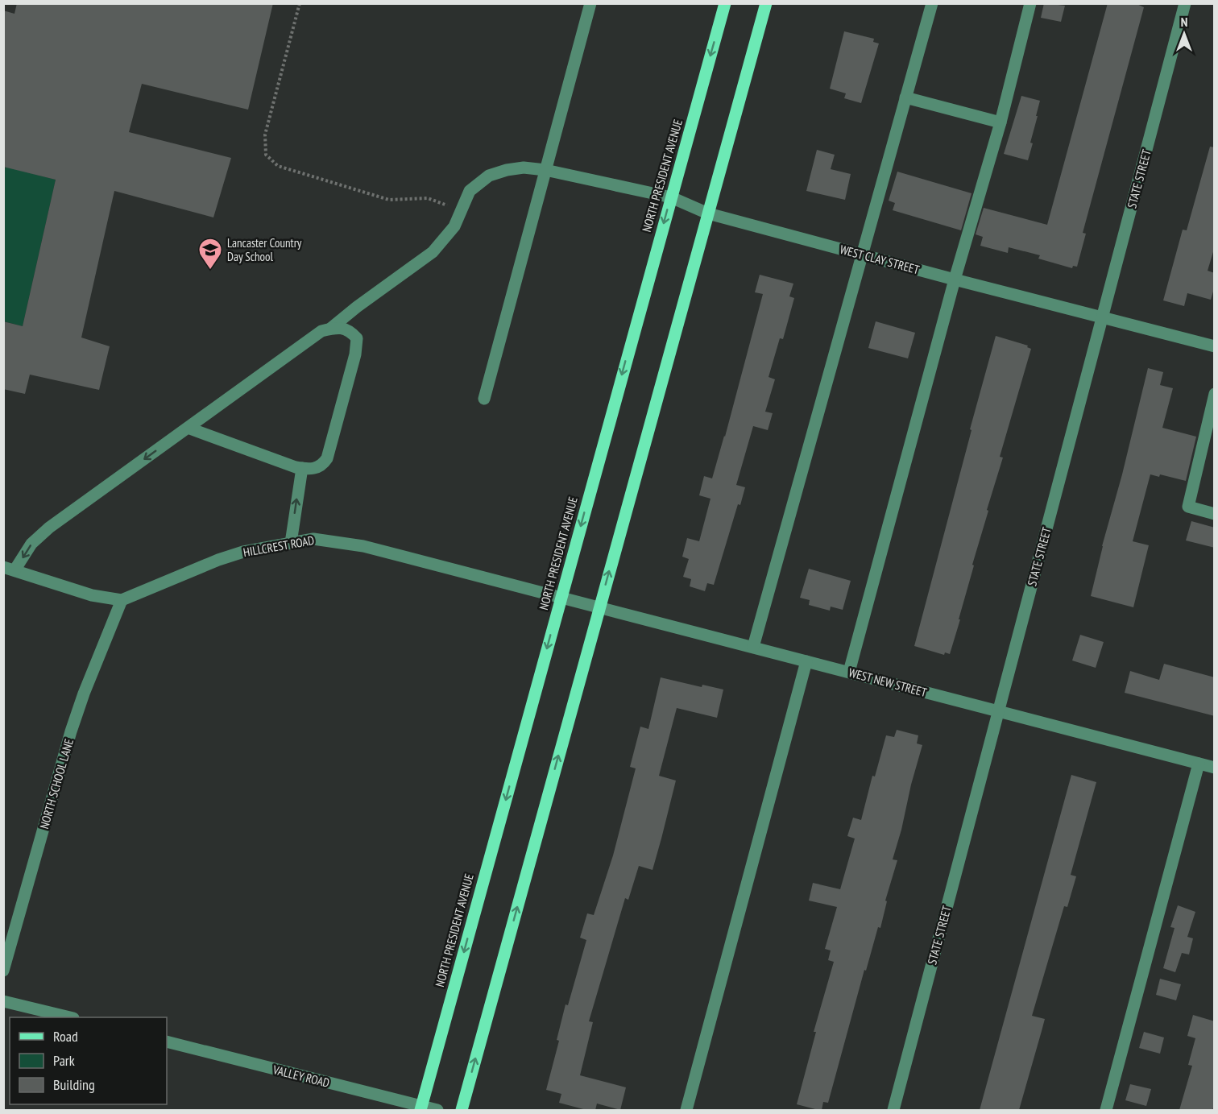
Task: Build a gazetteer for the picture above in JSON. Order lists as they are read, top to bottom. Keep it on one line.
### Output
{"streets":{"main road":["NORTH PRESIDENT AVENUE"],"street":["STATE STREET","WEST CLAY STREET","HILLCREST ROAD","WEST NEW STREET","NORTH SCHOOL LANE","VALLEY ROAD"]},"crossings":[["NORTH PRESIDENT AVENUE","WEST CLAY STREET"],["NORTH PRESIDENT AVENUE","HILLCREST ROAD"],["NORTH PRESIDENT AVENUE","WEST NEW STREET"],["NORTH PRESIDENT AVENUE","VALLEY ROAD"],["STATE STREET","WEST CLAY STREET"],["STATE STREET","WEST NEW STREET"],["HILLCREST ROAD","WEST NEW STREET"],["HILLCREST ROAD","NORTH SCHOOL LANE"]],"places":{"school or university":["Lancaster Country Day School"]},"legend":["Road","Park","Building"],"north":"top"}
